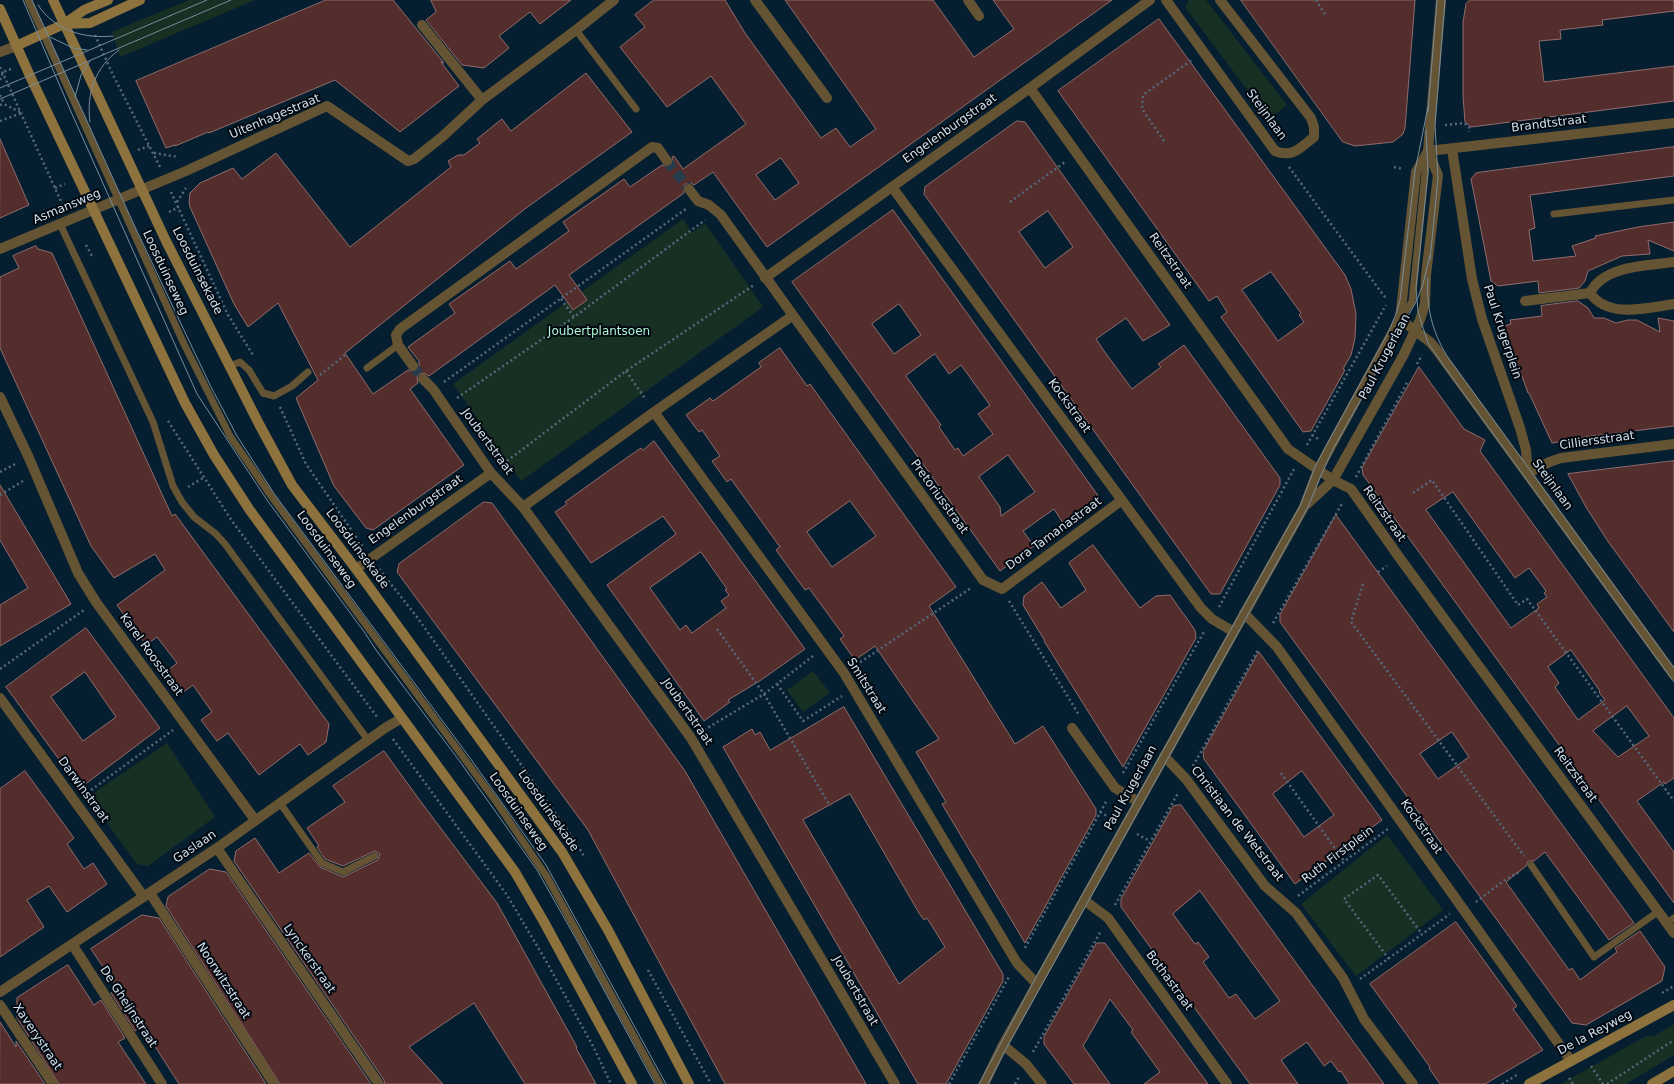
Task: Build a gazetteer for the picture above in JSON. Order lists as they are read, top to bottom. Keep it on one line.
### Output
{"streets":{"main road":["Loosduinsekade","De la Reyweg"],"street":["Steijnlaan","Uitenhagestraat","Brandtstraat","Engelenburgstraat","Asmansweg","Reitzstraat","Paul Krugerplein","Paul Krugerlaan","Kockstraat","Cilliersstraat","Joubertstraat","Pretoriusstraat","Dora Tamanastraat","Karel Roosstraat","Smitstraat","Darwinstraat","Christiaan de Wetstraat","Gaslaan","Lynckerstraat","Noorwitzstraat","Bothastraat","De Gheijnstraat","Xaverystraat"],"lane":["Loosduinseweg"],"path":["Ruth Firstplein"]},"crossings":[["Steijnlaan","Paul Krugerplein"],["Steijnlaan","Paul Krugerlaan"],["Steijnlaan","Cilliersstraat"],["Uitenhagestraat","Asmansweg"],["Uitenhagestraat","Loosduinsekade"],["Brandtstraat","Paul Krugerplein"],["Brandtstraat","Paul Krugerlaan"],["Engelenburgstraat","Reitzstraat"],["Engelenburgstraat","Loosduinsekade"],["Engelenburgstraat","Kockstraat"],["Engelenburgstraat","Joubertstraat"],["Engelenburgstraat","Pretoriusstraat"],["Asmansweg","Loosduinsekade"],["Asmansweg","Loosduinseweg"],["Reitzstraat","Paul Krugerlaan"],["Paul Krugerplein","Cilliersstraat"],["Paul Krugerlaan","Kockstraat"],["Paul Krugerlaan","Smitstraat"],["Paul Krugerlaan","Christiaan de Wetstraat"],["Paul Krugerlaan","Bothastraat"],["Kockstraat","Dora Tamanastraat"],["Kockstraat","Ruth Firstplein"],["Kockstraat","De la Reyweg"],["Pretoriusstraat","Dora Tamanastraat"],["Karel Roosstraat","Gaslaan"],["Darwinstraat","Gaslaan"],["Darwinstraat","Noorwitzstraat"],["Christiaan de Wetstraat","Ruth Firstplein"],["Gaslaan","Lynckerstraat"],["Gaslaan","Noorwitzstraat"],["Gaslaan","De Gheijnstraat"]],"parks":["Joubertplantsoen"]}
